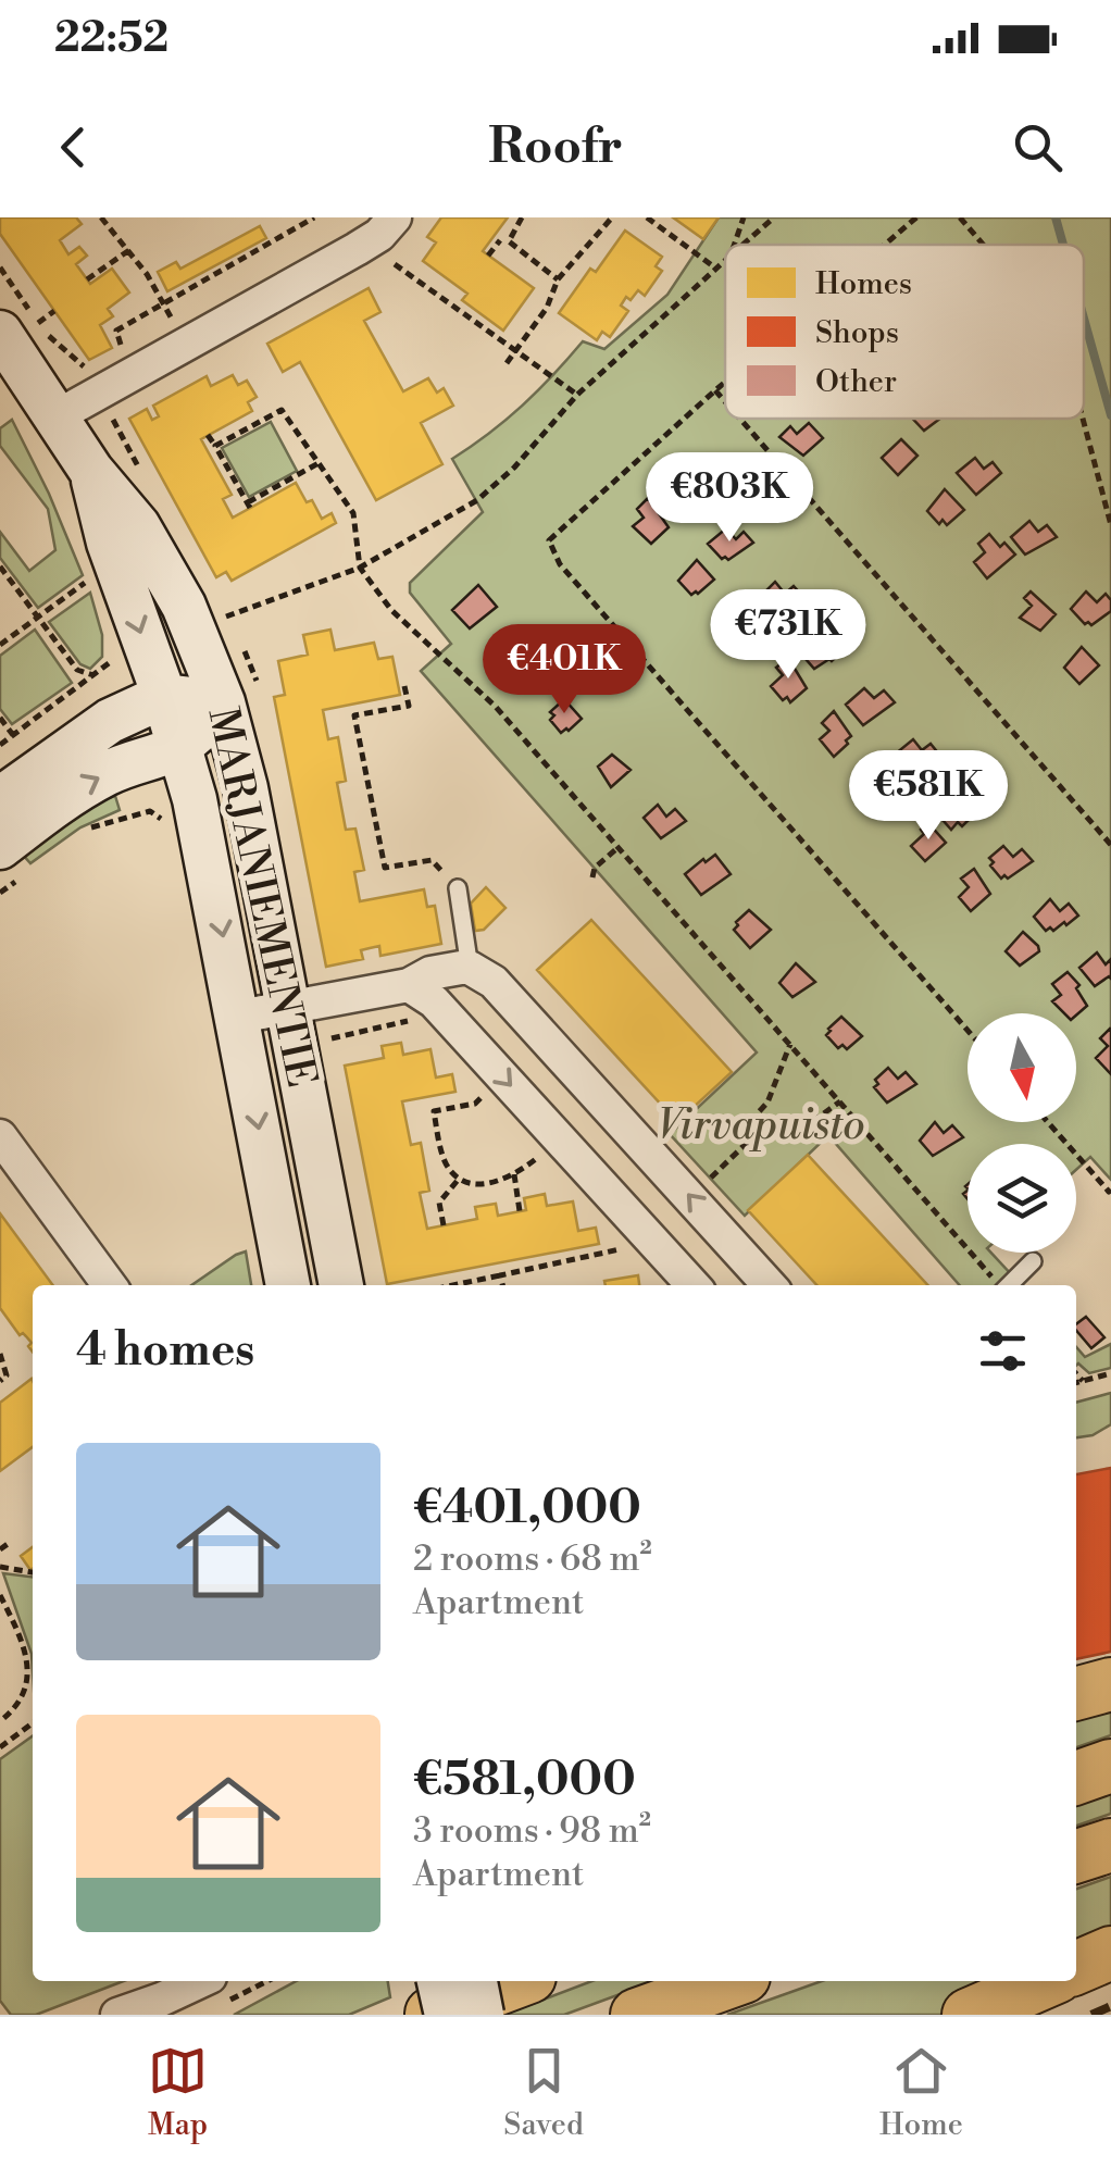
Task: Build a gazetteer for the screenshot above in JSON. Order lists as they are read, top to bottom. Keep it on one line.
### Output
{"streets":{"main road":["MARJANIEMENTIE"]},"parks":["Virvapuisto"],"legend":["Homes","Shops","Other"],"north":"bottom","page":{"status":"22:52","header":"Roofr","price":["€803K","€731K","€401K","€581K"],"heading":"4 homes","list":[{"name":"€401,000","note":"2 rooms · 68 m² · Apartment"},{"name":"€581,000","note":"3 rooms · 98 m² · Apartment"}],"tabs":["Map","Saved","Home"]}}
